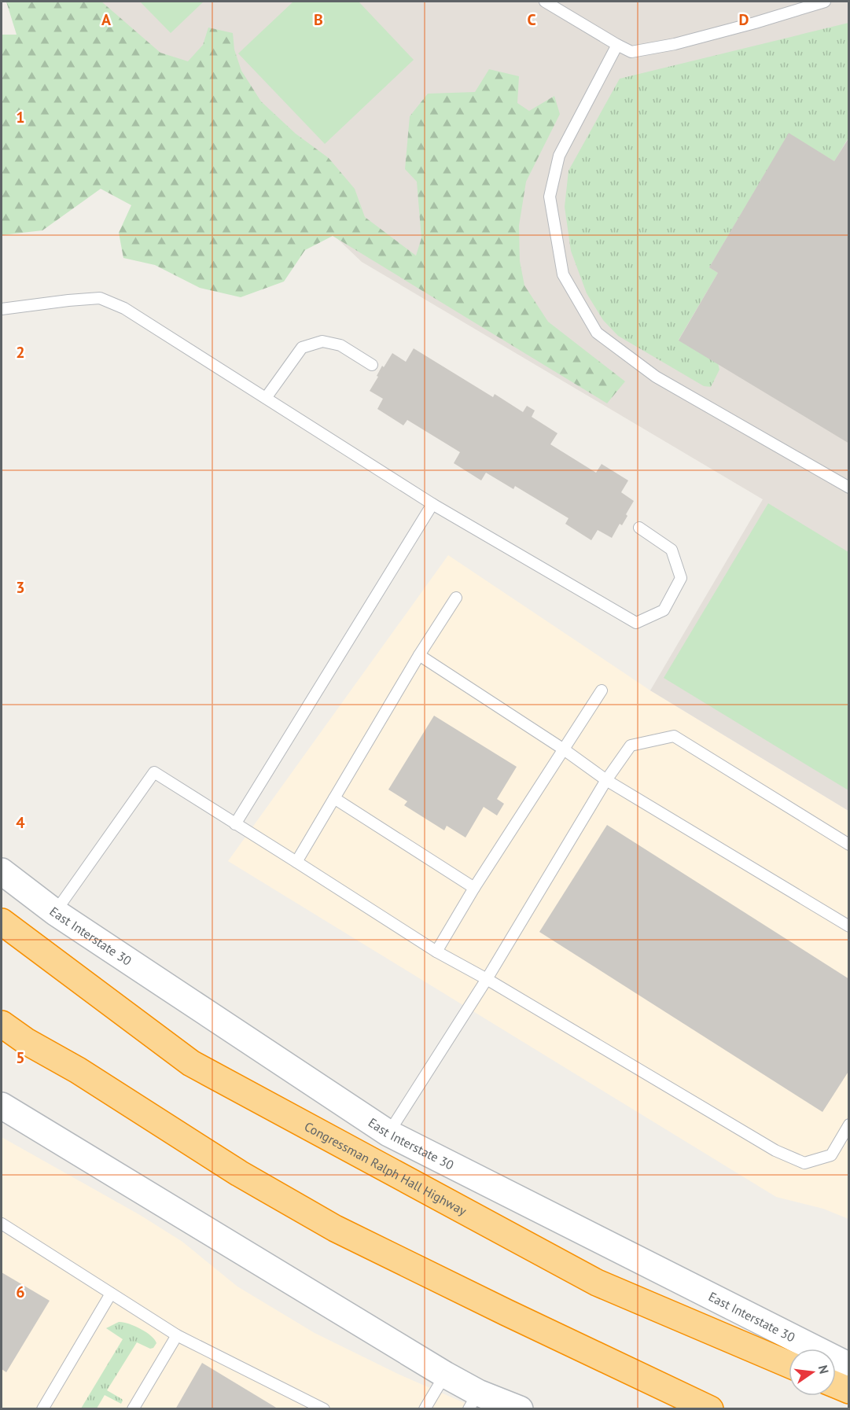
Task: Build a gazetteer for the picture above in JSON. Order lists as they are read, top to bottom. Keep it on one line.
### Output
{"streets":{"highway":["Congressman Ralph Hall Highway"],"main road":["East Interstate 30"]},"north":"right","grid":{"columns":["A","B","C","D"],"rows":["1","2","3","4","5","6"]}}
